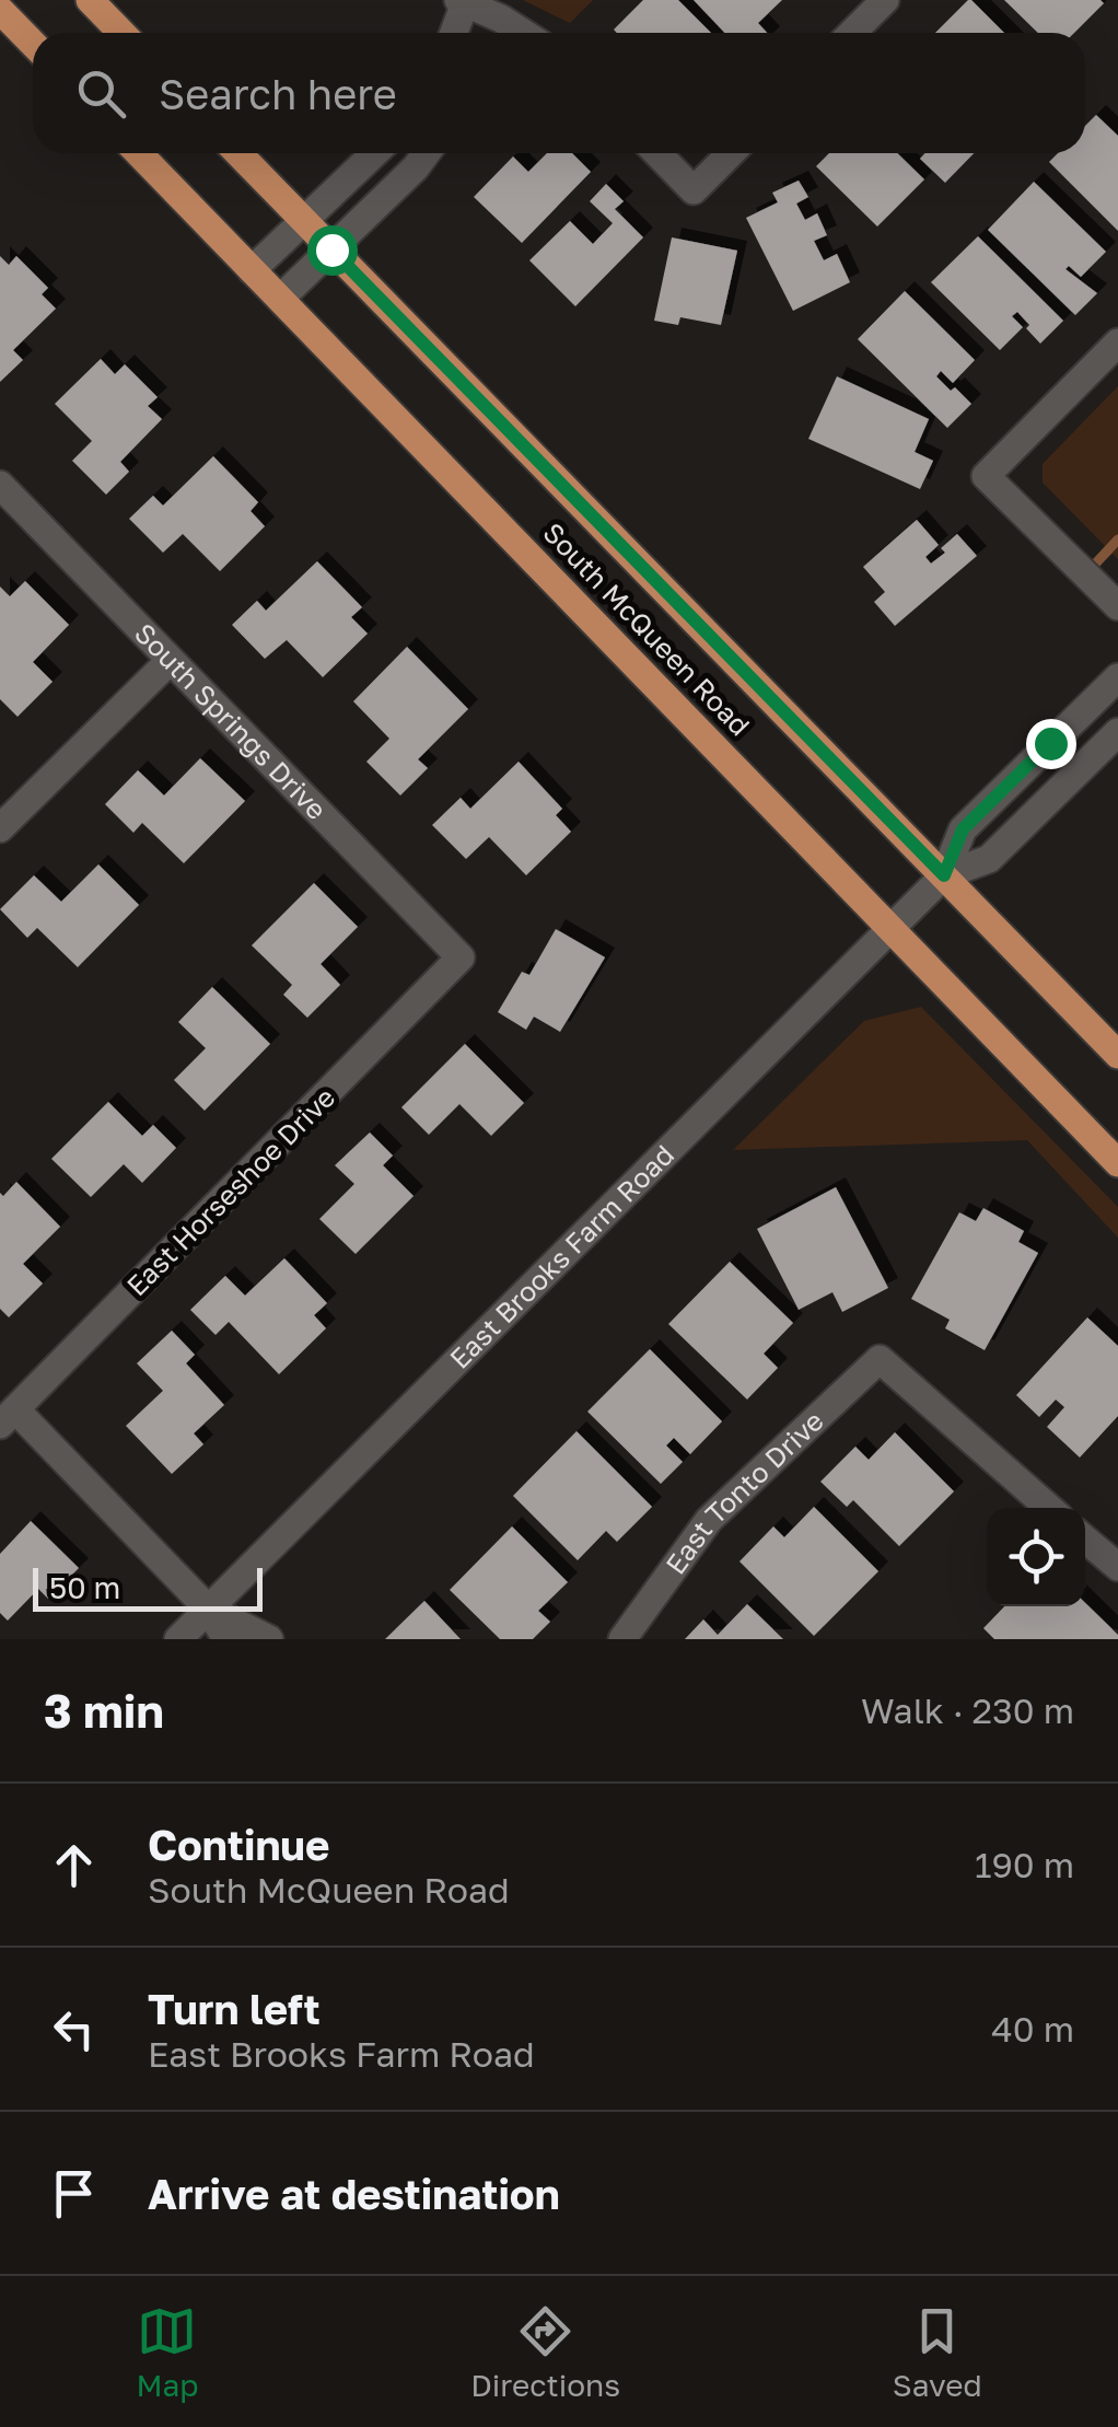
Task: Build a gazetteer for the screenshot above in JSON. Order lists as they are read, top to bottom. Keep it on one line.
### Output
{"streets":{"main road":["South McQueen Road"],"street":["South Springs Drive","East Horseshoe Drive","East Brooks Farm Road","East Tonto Drive"]},"crossings":[["South McQueen Road","East Brooks Farm Road"],["South Springs Drive","East Horseshoe Drive"]],"scale_bar":"50 m","page":{"search":"Search here","scale":"50 m","heading":["3 min","Walk · 230 m"],"list":[["Continue","South McQueen Road","190 m"],["Turn left","East Brooks Farm Road","40 m"],"Arrive at destination"],"nav":["Map","Directions","Saved"]}}
